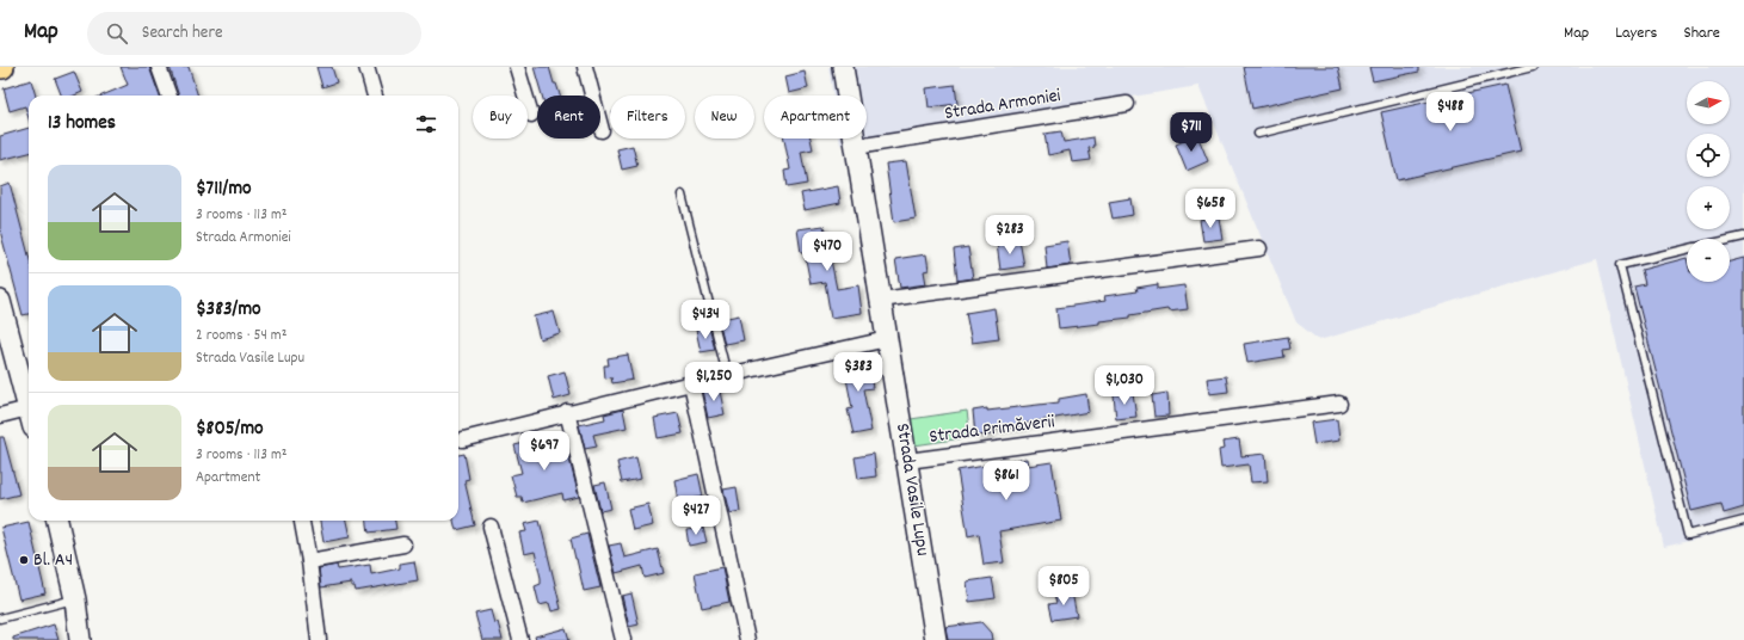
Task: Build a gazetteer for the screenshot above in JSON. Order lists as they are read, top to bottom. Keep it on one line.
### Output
{"streets":{"main road":["Strada Vasile Lupu"],"street":["Strada Armoniei","Strada Primăverii"]},"crossings":[["Strada Armoniei","Strada Vasile Lupu"],["Strada Primăverii","Strada Vasile Lupu"]],"places":["Bl. A4"],"north":"right","page":{"header":"Map","search":"Search here","nav":["Map","Layers","Share"],"map_buttons":["+","−"],"price":["$488","$711","$658","$283","$470","$434","$383","$1,250","$1,030","$697","$861","$427","$805"],"chip":["Buy","Rent","Filters","New","Apartment"],"heading":"13 homes","list":[{"name":"$711/mo","note":"3 rooms · 113 m² · Strada Armoniei"},{"name":"$383/mo","note":"2 rooms · 54 m² · Strada Vasile Lupu"},{"name":"$805/mo","note":"3 rooms · 113 m² · Apartment"}]}}
